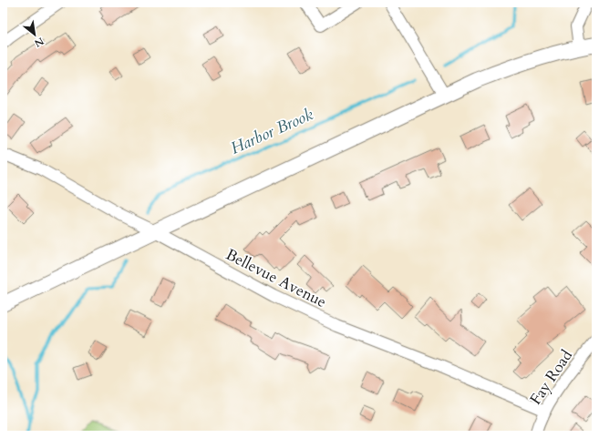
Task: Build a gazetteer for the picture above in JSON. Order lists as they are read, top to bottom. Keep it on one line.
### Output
{"streets":{"street":["Bellevue Avenue","Fay Road"]},"crossings":[["Bellevue Avenue","Fay Road"]],"water":["Harbor Brook"],"north":"bottom right"}
